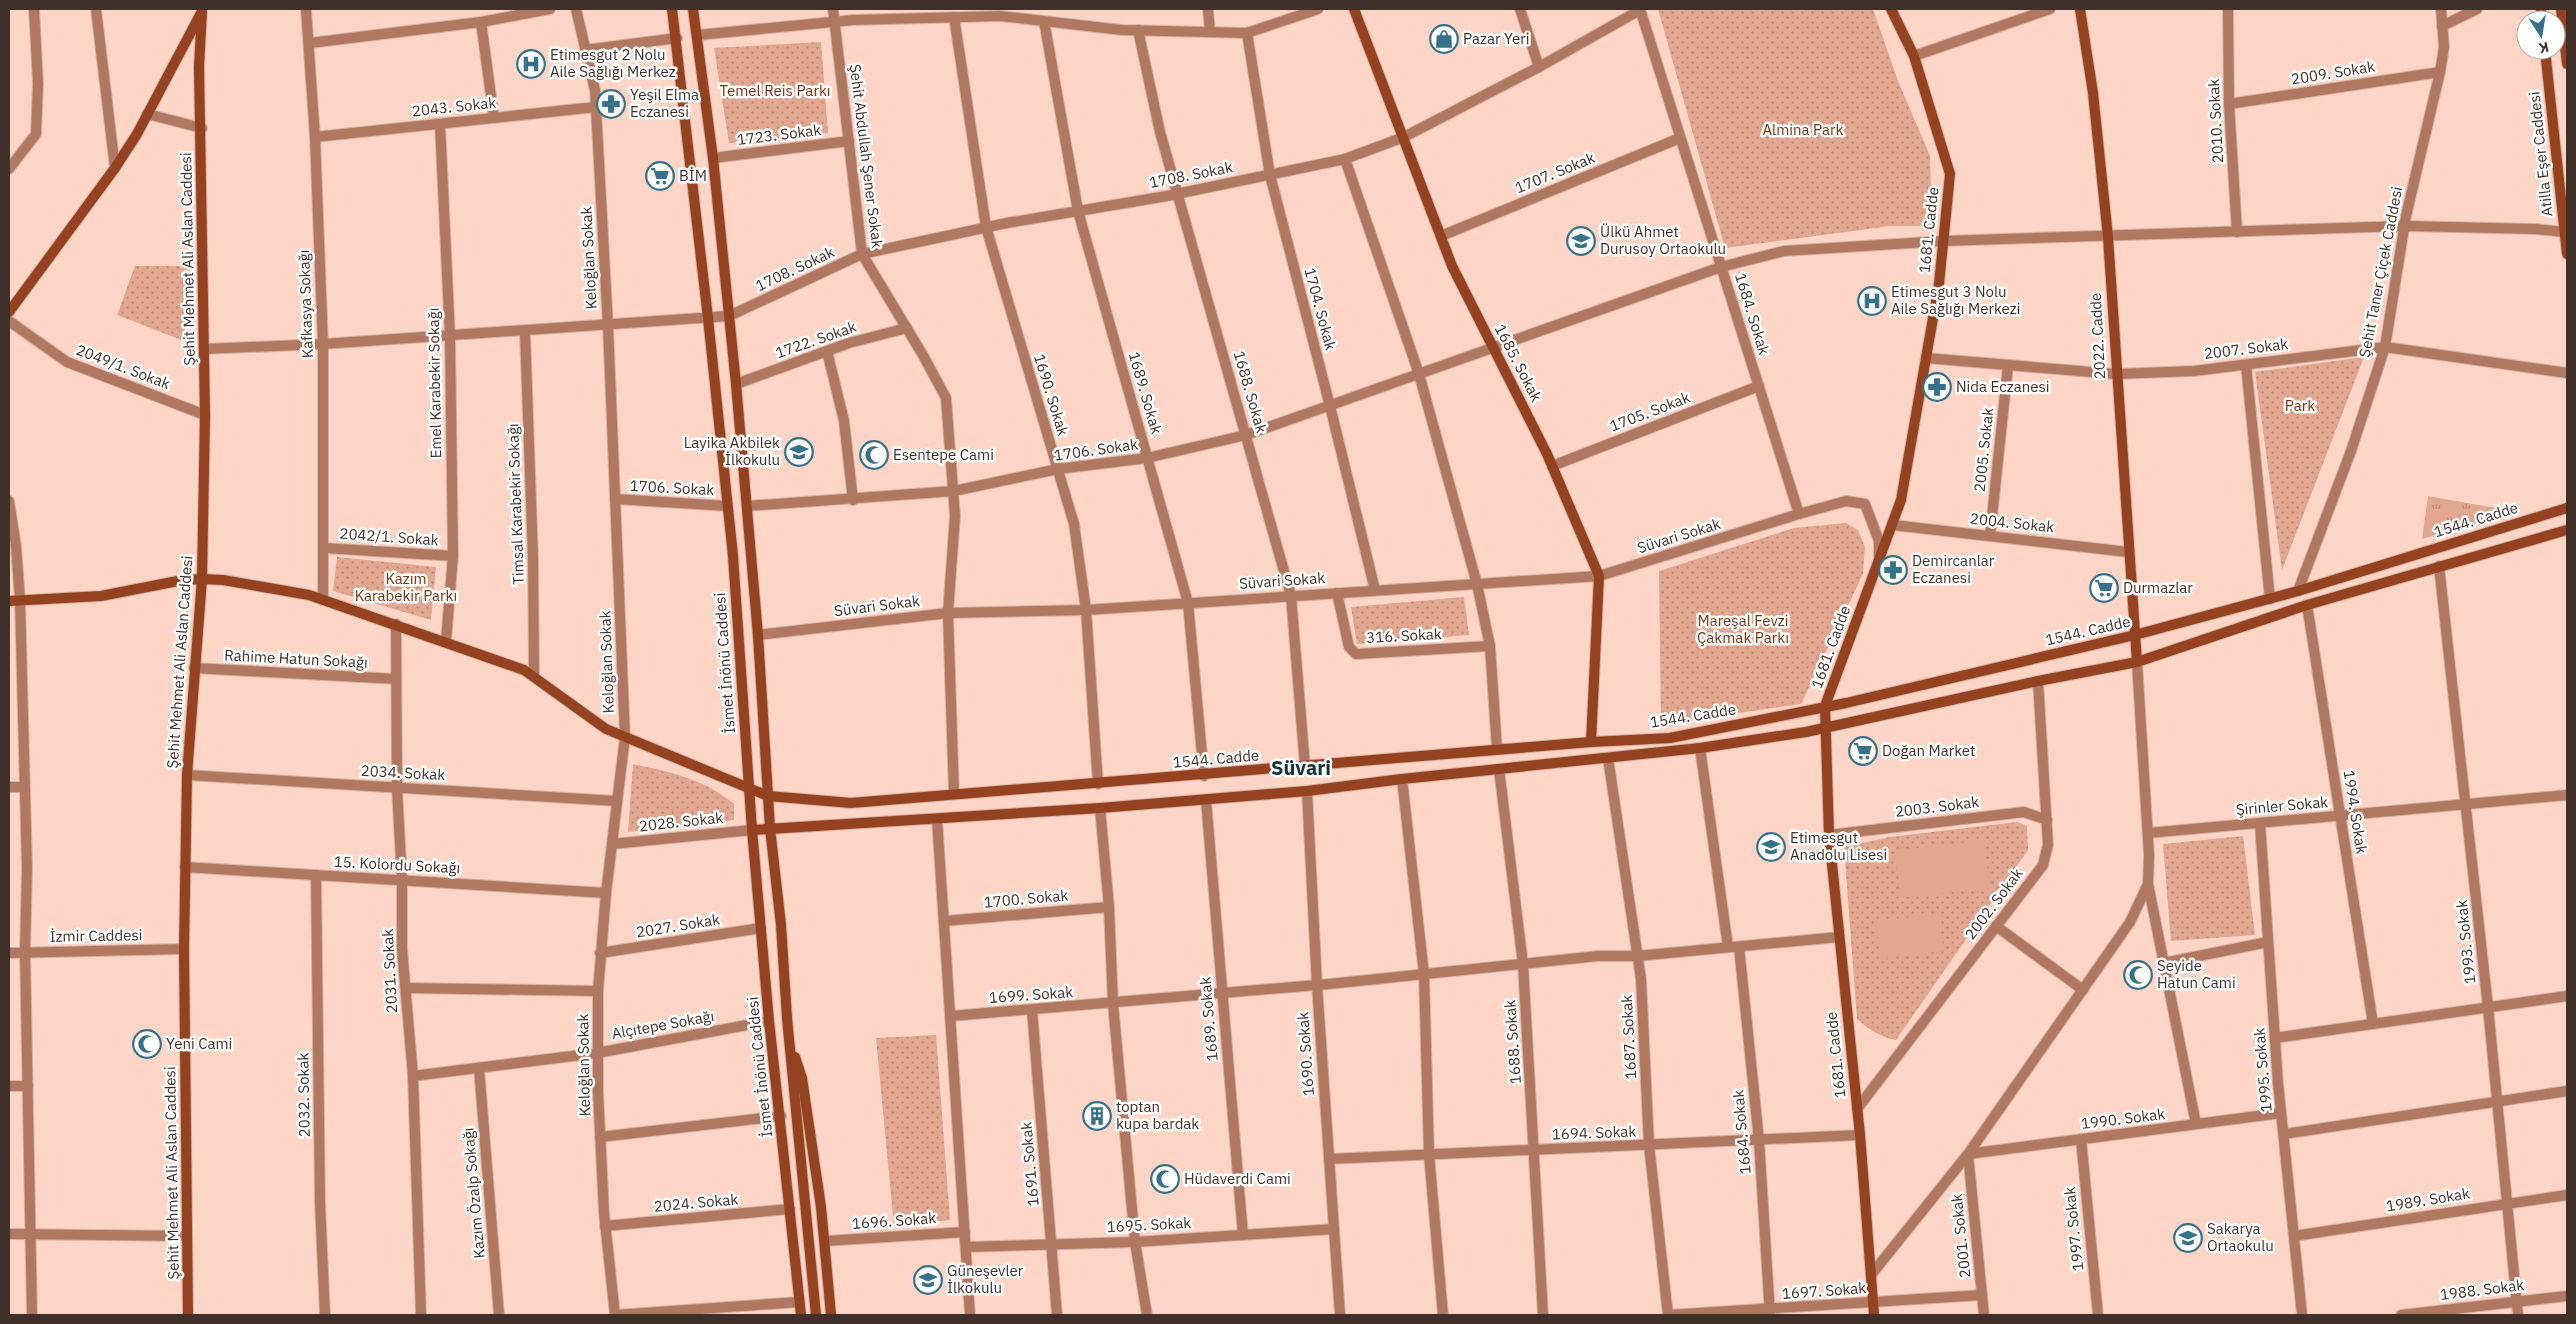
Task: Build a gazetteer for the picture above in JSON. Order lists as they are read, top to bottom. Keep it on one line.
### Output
{"streets":{"main road":["Atilla Eşer Caddesi","1681. Cadde","Şehit Mehmet Ali Aslan Caddesi","2022. Cadde","1685. Sokak","1544. Cadde","İsmet İnönü Caddesi"],"street":["2009. Sokak","2043. Sokak","2010. Sokak","1723. Sokak","Şehit Abdullah Şener Sokak","1707. Sokak","1708. Sokak","Keloğlan Sokak","Şehit Taner Çiçek Caddesi","Kafkasya Sokağı","1704. Sokak","1684. Sokak","1722. Sokak","2007. Sokak","2049/1. Sokak","Emel Karabekir Sokağı","1688. Sokak","1689. Sokak","1690. Sokak","1705. Sokak","1706. Sokak","2005. Sokak","Timsal Karabekir Sokağı","2004. Sokak","Süvari Sokak","2042/1. Sokak","316. Sokak","Rahime Hatun Sokağı","2034. Sokak","Şirinler Sokak","2003. Sokak","1994. Sokak","2028. Sokak","15. Kolordu Sokağı","1700. Sokak","2002. Sokak","2027. Sokak","İzmir Caddesi","1993. Sokak","2031. Sokak","1699. Sokak","Alçıtepe Sokağı","1687. Sokak","1995. Sokak","2032. Sokak","1990. Sokak","1694. Sokak","1691. Sokak","Kazım Özalp Sokağı","1989. Sokak","2024. Sokak","1696. Sokak","1695. Sokak","1997. Sokak","2001. Sokak","1988. Sokak","1697. Sokak"]},"crossings":[["2009. Sokak","2010. Sokak"],["2009. Sokak","Şehit Taner Çiçek Caddesi"],["2043. Sokak","Keloğlan Sokak"],["2043. Sokak","Kafkasya Sokağı"],["2043. Sokak","Emel Karabekir Sokağı"],["2010. Sokak","1706. Sokak"],["1723. Sokak","Şehit Abdullah Şener Sokak"],["Atilla Eşer Caddesi","1706. Sokak"],["Şehit Abdullah Şener Sokak","1708. Sokak"],["Şehit Abdullah Şener Sokak","1722. Sokak"],["Şehit Abdullah Şener Sokak","1706. Sokak"],["Şehit Abdullah Şener Sokak","1544. Cadde"],["Şehit Abdullah Şener Sokak","Süvari Sokak"],["1707. Sokak","1684. Sokak"],["1707. Sokak","1685. Sokak"],["1708. Sokak","Keloğlan Sokak"],["1708. Sokak","Şehit Mehmet Ali Aslan Caddesi"],["1708. Sokak","Kafkasya Sokağı"],["1708. Sokak","1704. Sokak"],["1708. Sokak","1684. Sokak"],["1708. Sokak","1685. Sokak"],["1708. Sokak","Emel Karabekir Sokağı"],["1708. Sokak","1688. Sokak"],["1708. Sokak","1689. Sokak"],["1708. Sokak","1690. Sokak"],["1708. Sokak","Timsal Karabekir Sokağı"],["1708. Sokak","İsmet İnönü Caddesi"],["1681. Cadde","2007. Sokak"],["1681. Cadde","1706. Sokak"],["1681. Cadde","1544. Cadde"],["1681. Cadde","2004. Sokak"],["1681. Cadde","Süvari Sokak"],["1681. Cadde","2003. Sokak"],["1681. Cadde","2002. Sokak"],["1681. Cadde","1699. Sokak"],["1681. Cadde","1694. Sokak"],["1681. Cadde","1697. Sokak"],["Keloğlan Sokak","1706. Sokak"],["Keloğlan Sokak","1544. Cadde"],["Keloğlan Sokak","2034. Sokak"],["Keloğlan Sokak","2028. Sokak"],["Keloğlan Sokak","15. Kolordu Sokağı"],["Keloğlan Sokak","2027. Sokak"],["Keloğlan Sokak","Alçıtepe Sokağı"],["Keloğlan Sokak","2024. Sokak"],["Şehit Mehmet Ali Aslan Caddesi","2049/1. Sokak"],["Şehit Mehmet Ali Aslan Caddesi","1544. Cadde"],["Şehit Mehmet Ali Aslan Caddesi","Rahime Hatun Sokağı"],["Şehit Mehmet Ali Aslan Caddesi","2034. Sokak"],["Şehit Mehmet Ali Aslan Caddesi","15. Kolordu Sokağı"],["Şehit Mehmet Ali Aslan Caddesi","İzmir Caddesi"],["Şehit Taner Çiçek Caddesi","2007. Sokak"],["Şehit Taner Çiçek Caddesi","1706. Sokak"],["Şehit Taner Çiçek Caddesi","1544. Cadde"],["Kafkasya Sokağı","1544. Cadde"],["Kafkasya Sokağı","2042/1. Sokak"],["1704. Sokak","1706. Sokak"],["1704. Sokak","Süvari Sokak"],["1684. Sokak","1705. Sokak"],["1684. Sokak","1706. Sokak"],["1684. Sokak","1544. Cadde"],["1684. Sokak","Süvari Sokak"],["1684. Sokak","1699. Sokak"],["1684. Sokak","1694. Sokak"],["1684. Sokak","1697. Sokak"],["2022. Cadde","2007. Sokak"],["2022. Cadde","1706. Sokak"],["2022. Cadde","1544. Cadde"],["2022. Cadde","2004. Sokak"],["2007. Sokak","2005. Sokak"],["1685. Sokak","1705. Sokak"],["1685. Sokak","1706. Sokak"],["1685. Sokak","1544. Cadde"],["1685. Sokak","Süvari Sokak"],["Emel Karabekir Sokağı","1544. Cadde"],["Emel Karabekir Sokağı","2042/1. Sokak"],["1688. Sokak","1706. Sokak"],["1688. Sokak","1544. Cadde"],["1688. Sokak","Süvari Sokak"],["1688. Sokak","1699. Sokak"],["1688. Sokak","1694. Sokak"],["1689. Sokak","1706. Sokak"],["1689. Sokak","1544. Cadde"],["1689. Sokak","Süvari Sokak"],["1689. Sokak","1699. Sokak"],["1689. Sokak","1695. Sokak"],["1690. Sokak","1706. Sokak"],["1690. Sokak","1544. Cadde"],["1690. Sokak","Süvari Sokak"],["1690. Sokak","1699. Sokak"],["1690. Sokak","1694. Sokak"],["1690. Sokak","1695. Sokak"],["1706. Sokak","İsmet İnönü Caddesi"],["2005. Sokak","2004. Sokak"],["Timsal Karabekir Sokağı","1544. Cadde"],["1544. Cadde","İsmet İnönü Caddesi"],["1544. Cadde","1994. Sokak"],["1544. Cadde","2028. Sokak"],["1544. Cadde","2002. Sokak"],["1544. Cadde","1993. Sokak"],["1544. Cadde","2031. Sokak"],["1544. Cadde","1687. Sokak"],["Süvari Sokak","316. Sokak"],["Rahime Hatun Sokağı","2031. Sokak"],["İsmet İnönü Caddesi","2028. Sokak"],["İsmet İnönü Caddesi","2027. Sokak"],["İsmet İnönü Caddesi","Alçıtepe Sokağı"],["İsmet İnönü Caddesi","2024. Sokak"],["İsmet İnönü Caddesi","1696. Sokak"],["2034. Sokak","2031. Sokak"],["Şirinler Sokak","1994. Sokak"],["Şirinler Sokak","1993. Sokak"],["Şirinler Sokak","1995. Sokak"],["2003. Sokak","2002. Sokak"],["15. Kolordu Sokağı","2031. Sokak"],["15. Kolordu Sokağı","2032. Sokak"],["1993. Sokak","1989. Sokak"],["1993. Sokak","1988. Sokak"],["2031. Sokak","Alçıtepe Sokağı"],["1699. Sokak","1687. Sokak"],["1699. Sokak","1691. Sokak"],["Alçıtepe Sokağı","Kazım Özalp Sokağı"],["1687. Sokak","1694. Sokak"],["1687. Sokak","1697. Sokak"],["1995. Sokak","1990. Sokak"],["1995. Sokak","1989. Sokak"],["1990. Sokak","1997. Sokak"],["1990. Sokak","2001. Sokak"],["1691. Sokak","1695. Sokak"],["2001. Sokak","1697. Sokak"]],"districts":["Süvari"],"parks":["Temel Reis Parkı","Almina Park","Park","Kazım Karabekir Parkı","Mareşal Fevzi Çakmak Parkı"],"places":{"shop":["Pazar Yeri"],"hospital":["Etimesgut 2 Nolu Aile Sağlığı Merkez","Etimesgut 3 Nolu Aile Sağlığı Merkezi"],"pharmacy":["Yeşil Elma Eczanesi","Nida Eczanesi","Demircanlar Eczanesi"],"supermarket":["BİM","Durmazlar","Doğan Market"],"school or university":["Ülkü Ahmet Durusoy Ortaokulu","Layika Akbilek İlkokulu","Etimesgut Anadolu Lisesi","Sakarya Ortaokulu","Güneşevler İlkokulu"],"mosque":["Esentepe Cami","Seyide Hatun Cami","Yeni Cami","Hüdaverdi Cami"],"building":["toptan kupa bardak"]},"north":"bottom"}
